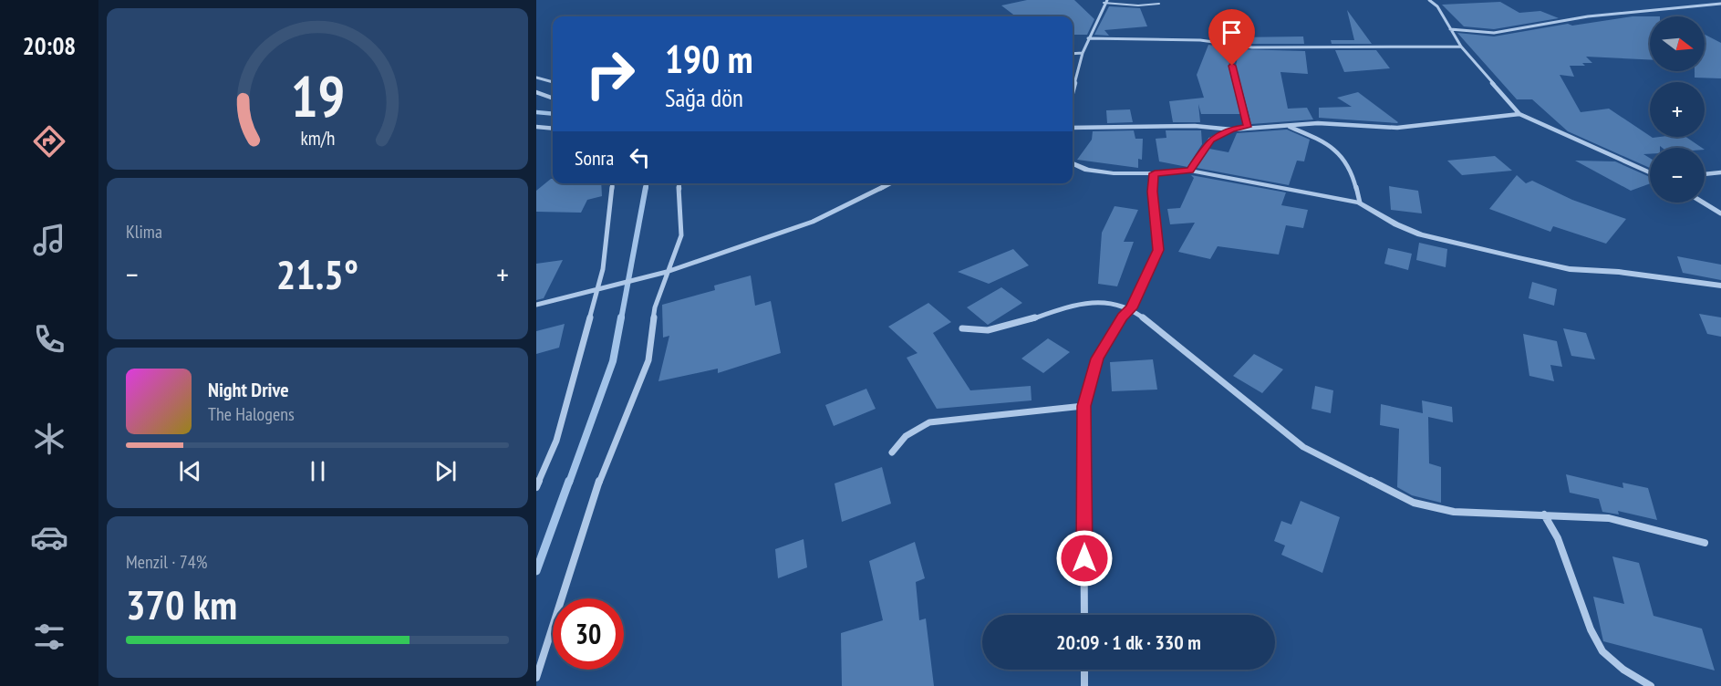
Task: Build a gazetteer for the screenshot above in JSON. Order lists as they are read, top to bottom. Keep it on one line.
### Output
{"north":"right","page":{"tabs":"20:08","map_buttons":["+","−"],"turn":["190 m","Sağa dön"],"then":"Sonra","tile":["Klima",["Menzil · 74%","370 km"]],"heat":["−","21.5°","+"],"song":["Night Drive","The Halogens"],"limit":"30","trip":"20:09 · 1 dk · 330 m","gauge":["19","km/h"]}}
